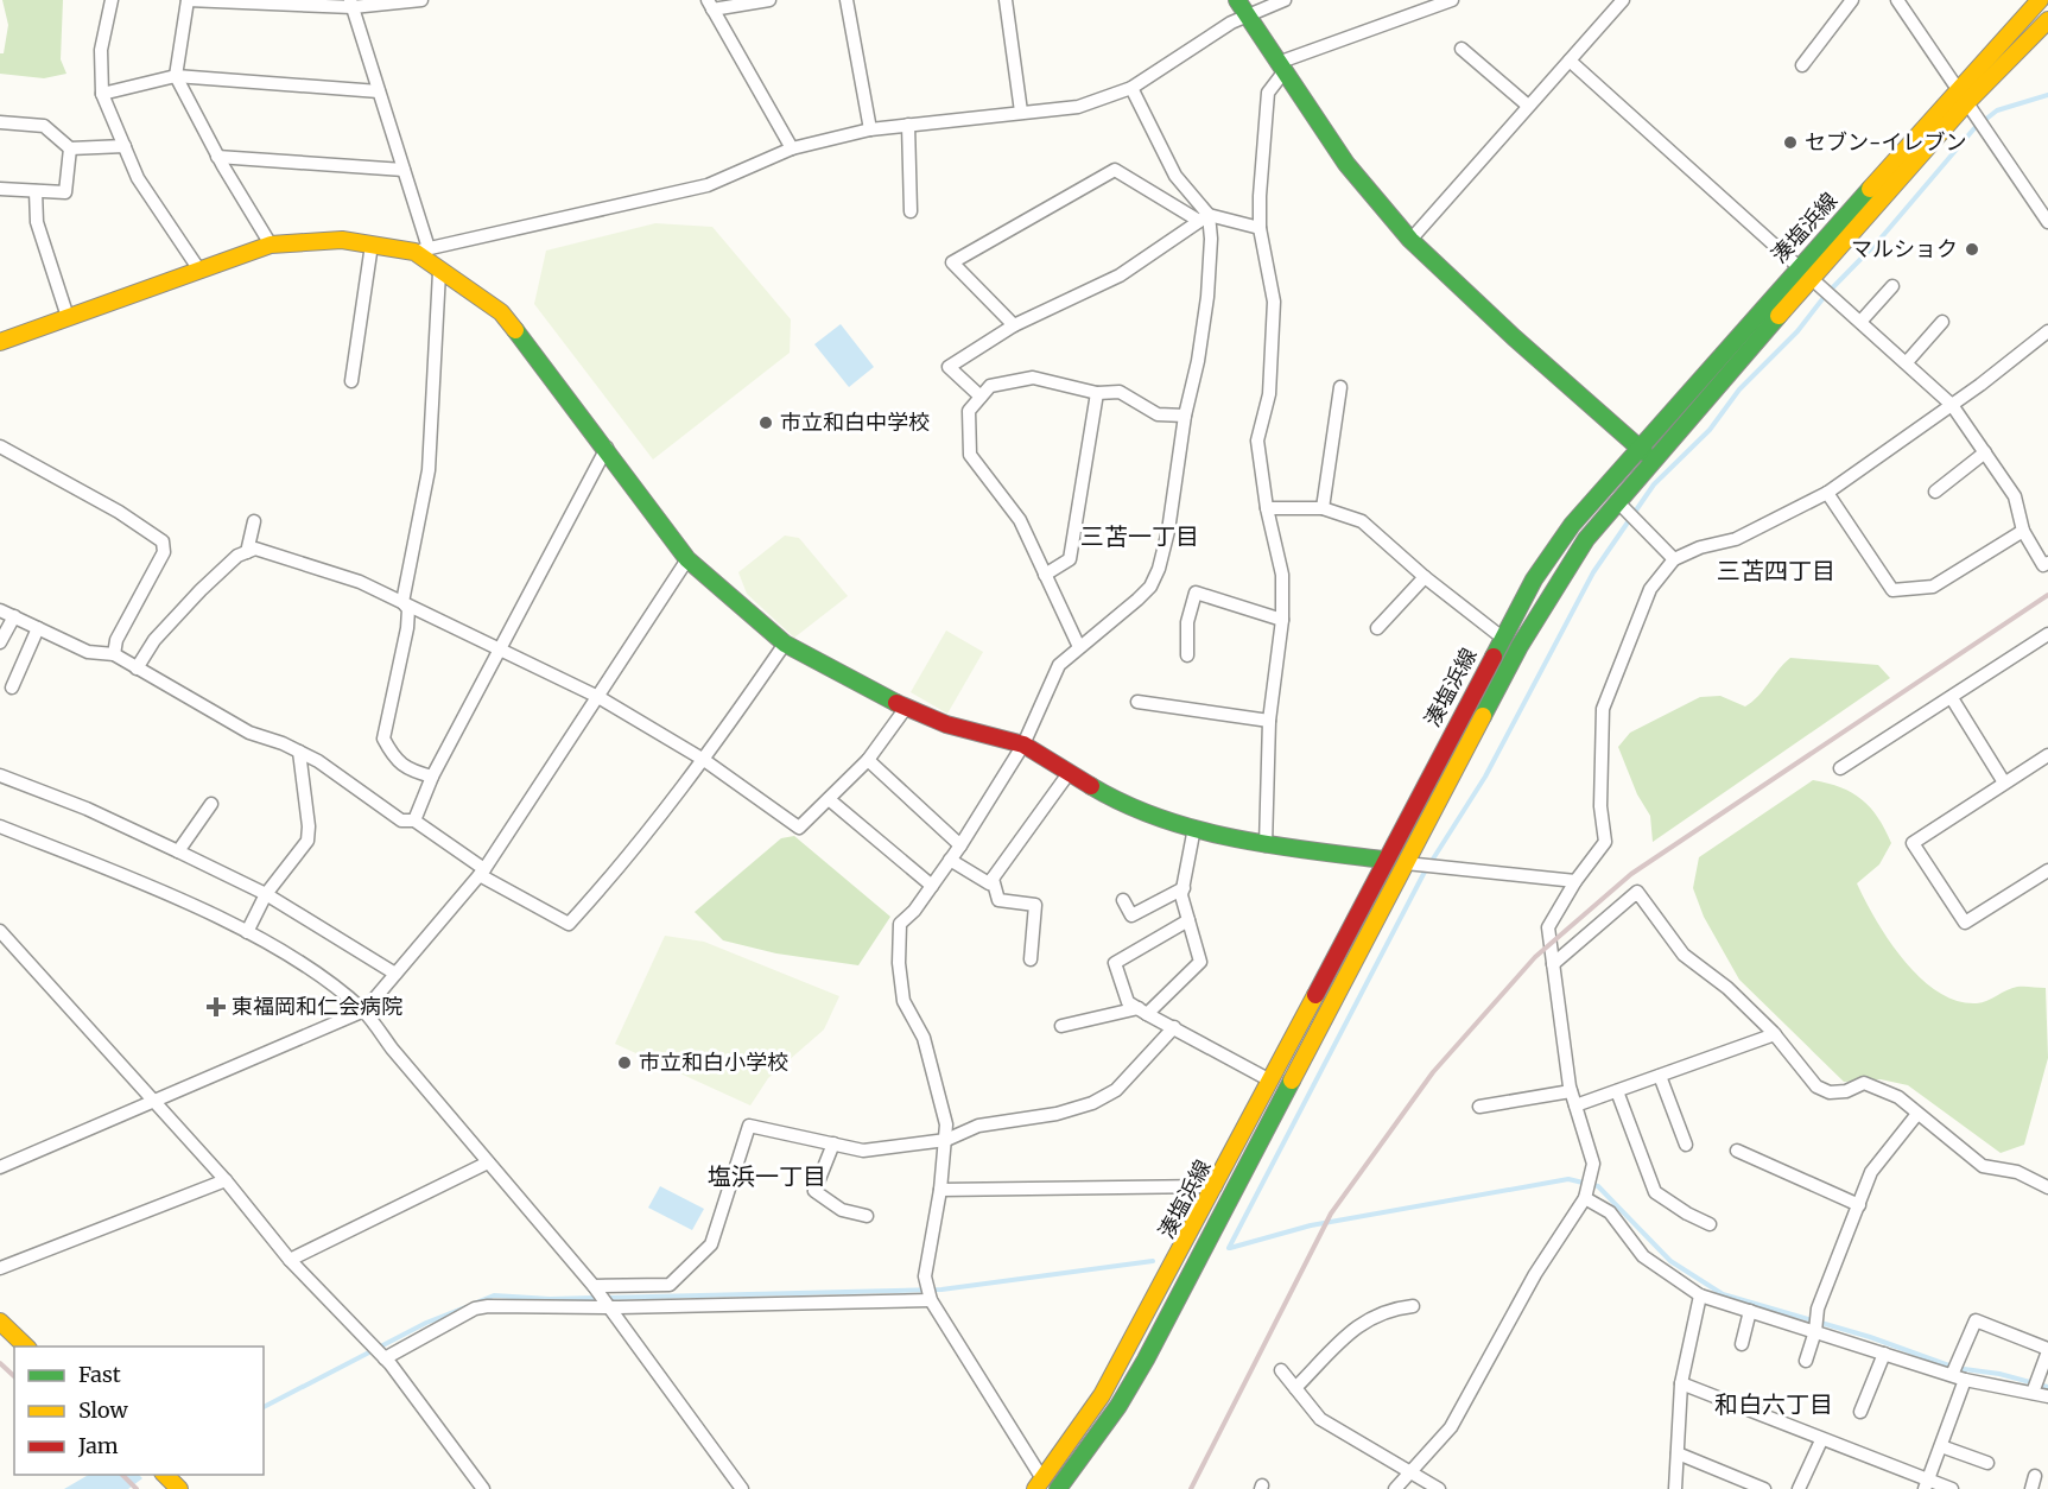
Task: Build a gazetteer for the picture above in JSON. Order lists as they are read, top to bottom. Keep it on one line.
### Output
{"streets":{"main road":["湊塩浜線"]},"districts":["三苫一丁目","三苫四丁目","塩浜一丁目","和白六丁目"],"places":{"other":["セブン-イレブン","マルショク","市立和白中学校","市立和白小学校"],"health":["東福岡和仁会病院"]},"legend":["Fast","Slow","Jam"]}
